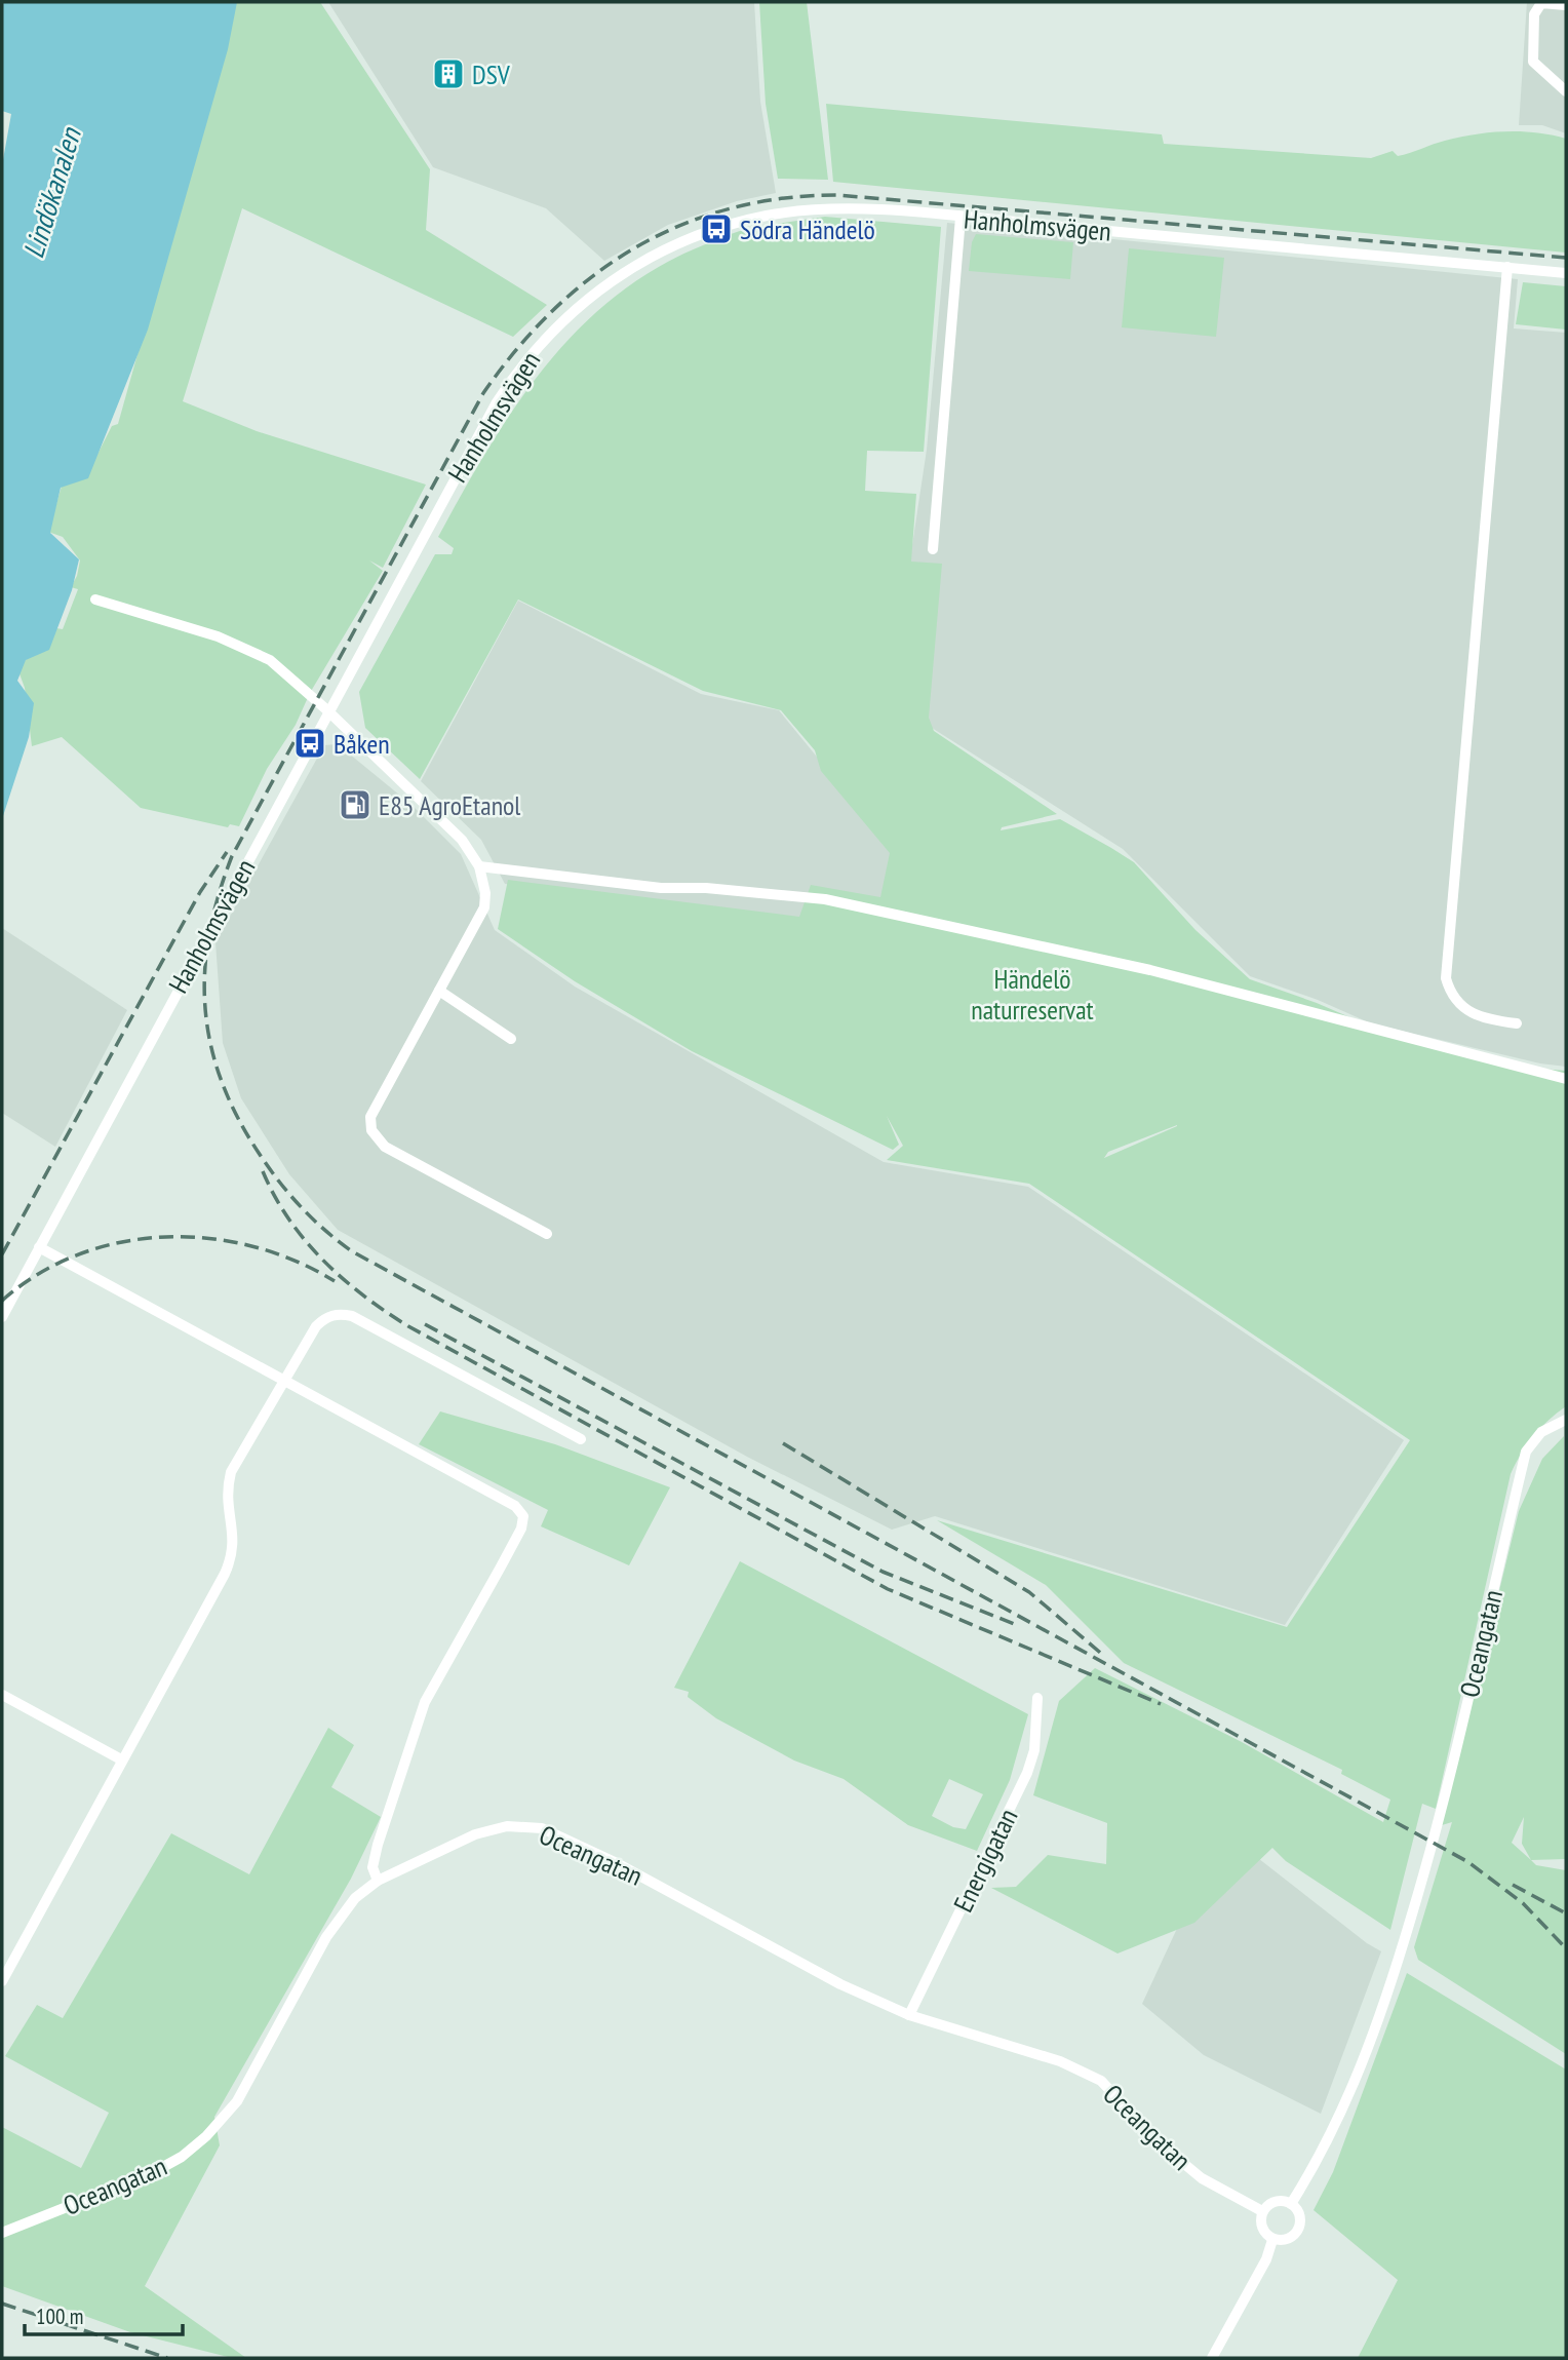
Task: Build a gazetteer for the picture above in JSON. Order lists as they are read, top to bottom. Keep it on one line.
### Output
{"streets":{"street":["Hanholmsvägen","Oceangatan","Energigatan"]},"crossings":[["Oceangatan","Energigatan"]],"water":["Lindökanalen"],"parks":["Händelö naturreservat"],"places":{"building":["DSV"],"bus stop":["Södra Händelö","Båken"],"fuel station":["E85 AgroEtanol"]},"scale_bar":"100 m"}
